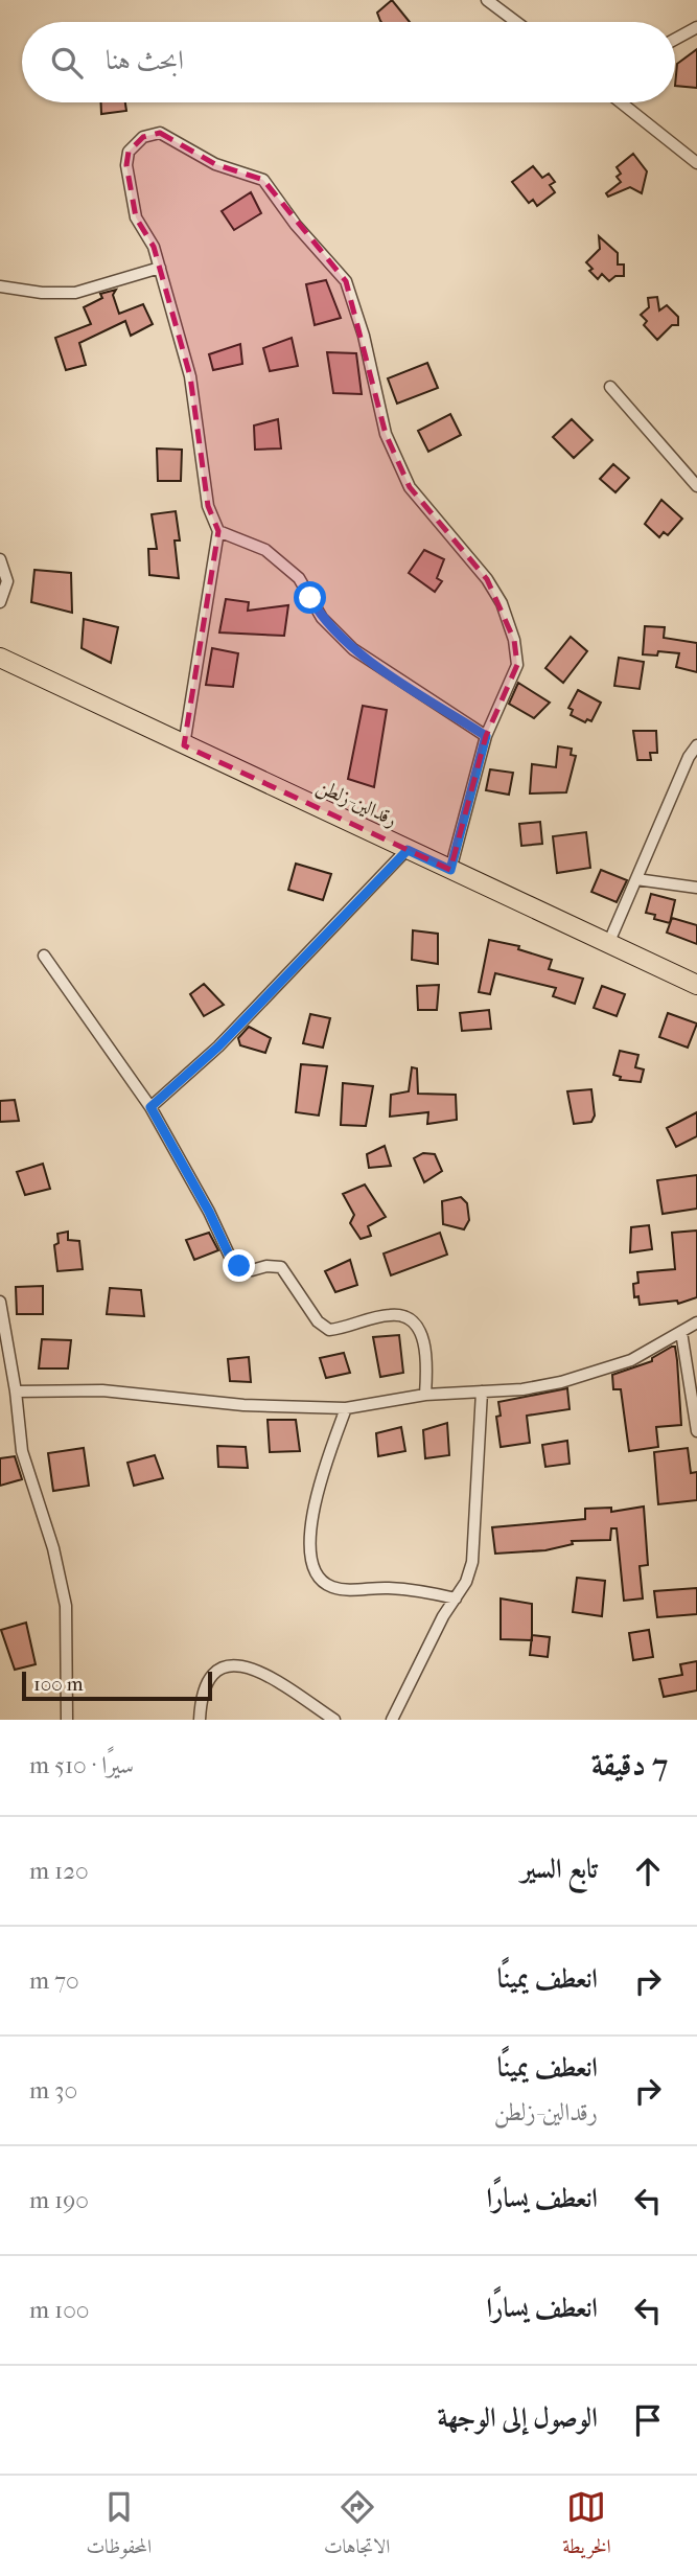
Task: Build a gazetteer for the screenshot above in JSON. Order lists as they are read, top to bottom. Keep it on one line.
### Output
{"streets":{"main road":["رقدالين-زلطن"]},"scale_bar":"100 m","page":{"search":"ابحث هنا","scale":"100 m","heading":["7 دقيقة","سيرًا · 510 m"],"list":[["تابع السير","120 m"],["انعطف يمينًا","70 m"],["انعطف يمينًا","رقدالين-زلطن","30 m"],["انعطف يسارًا","190 m"],["انعطف يسارًا","100 m"],"الوصول إلى الوجهة"],"nav":["الخريطة","الاتجاهات","المحفوظات"]}}
